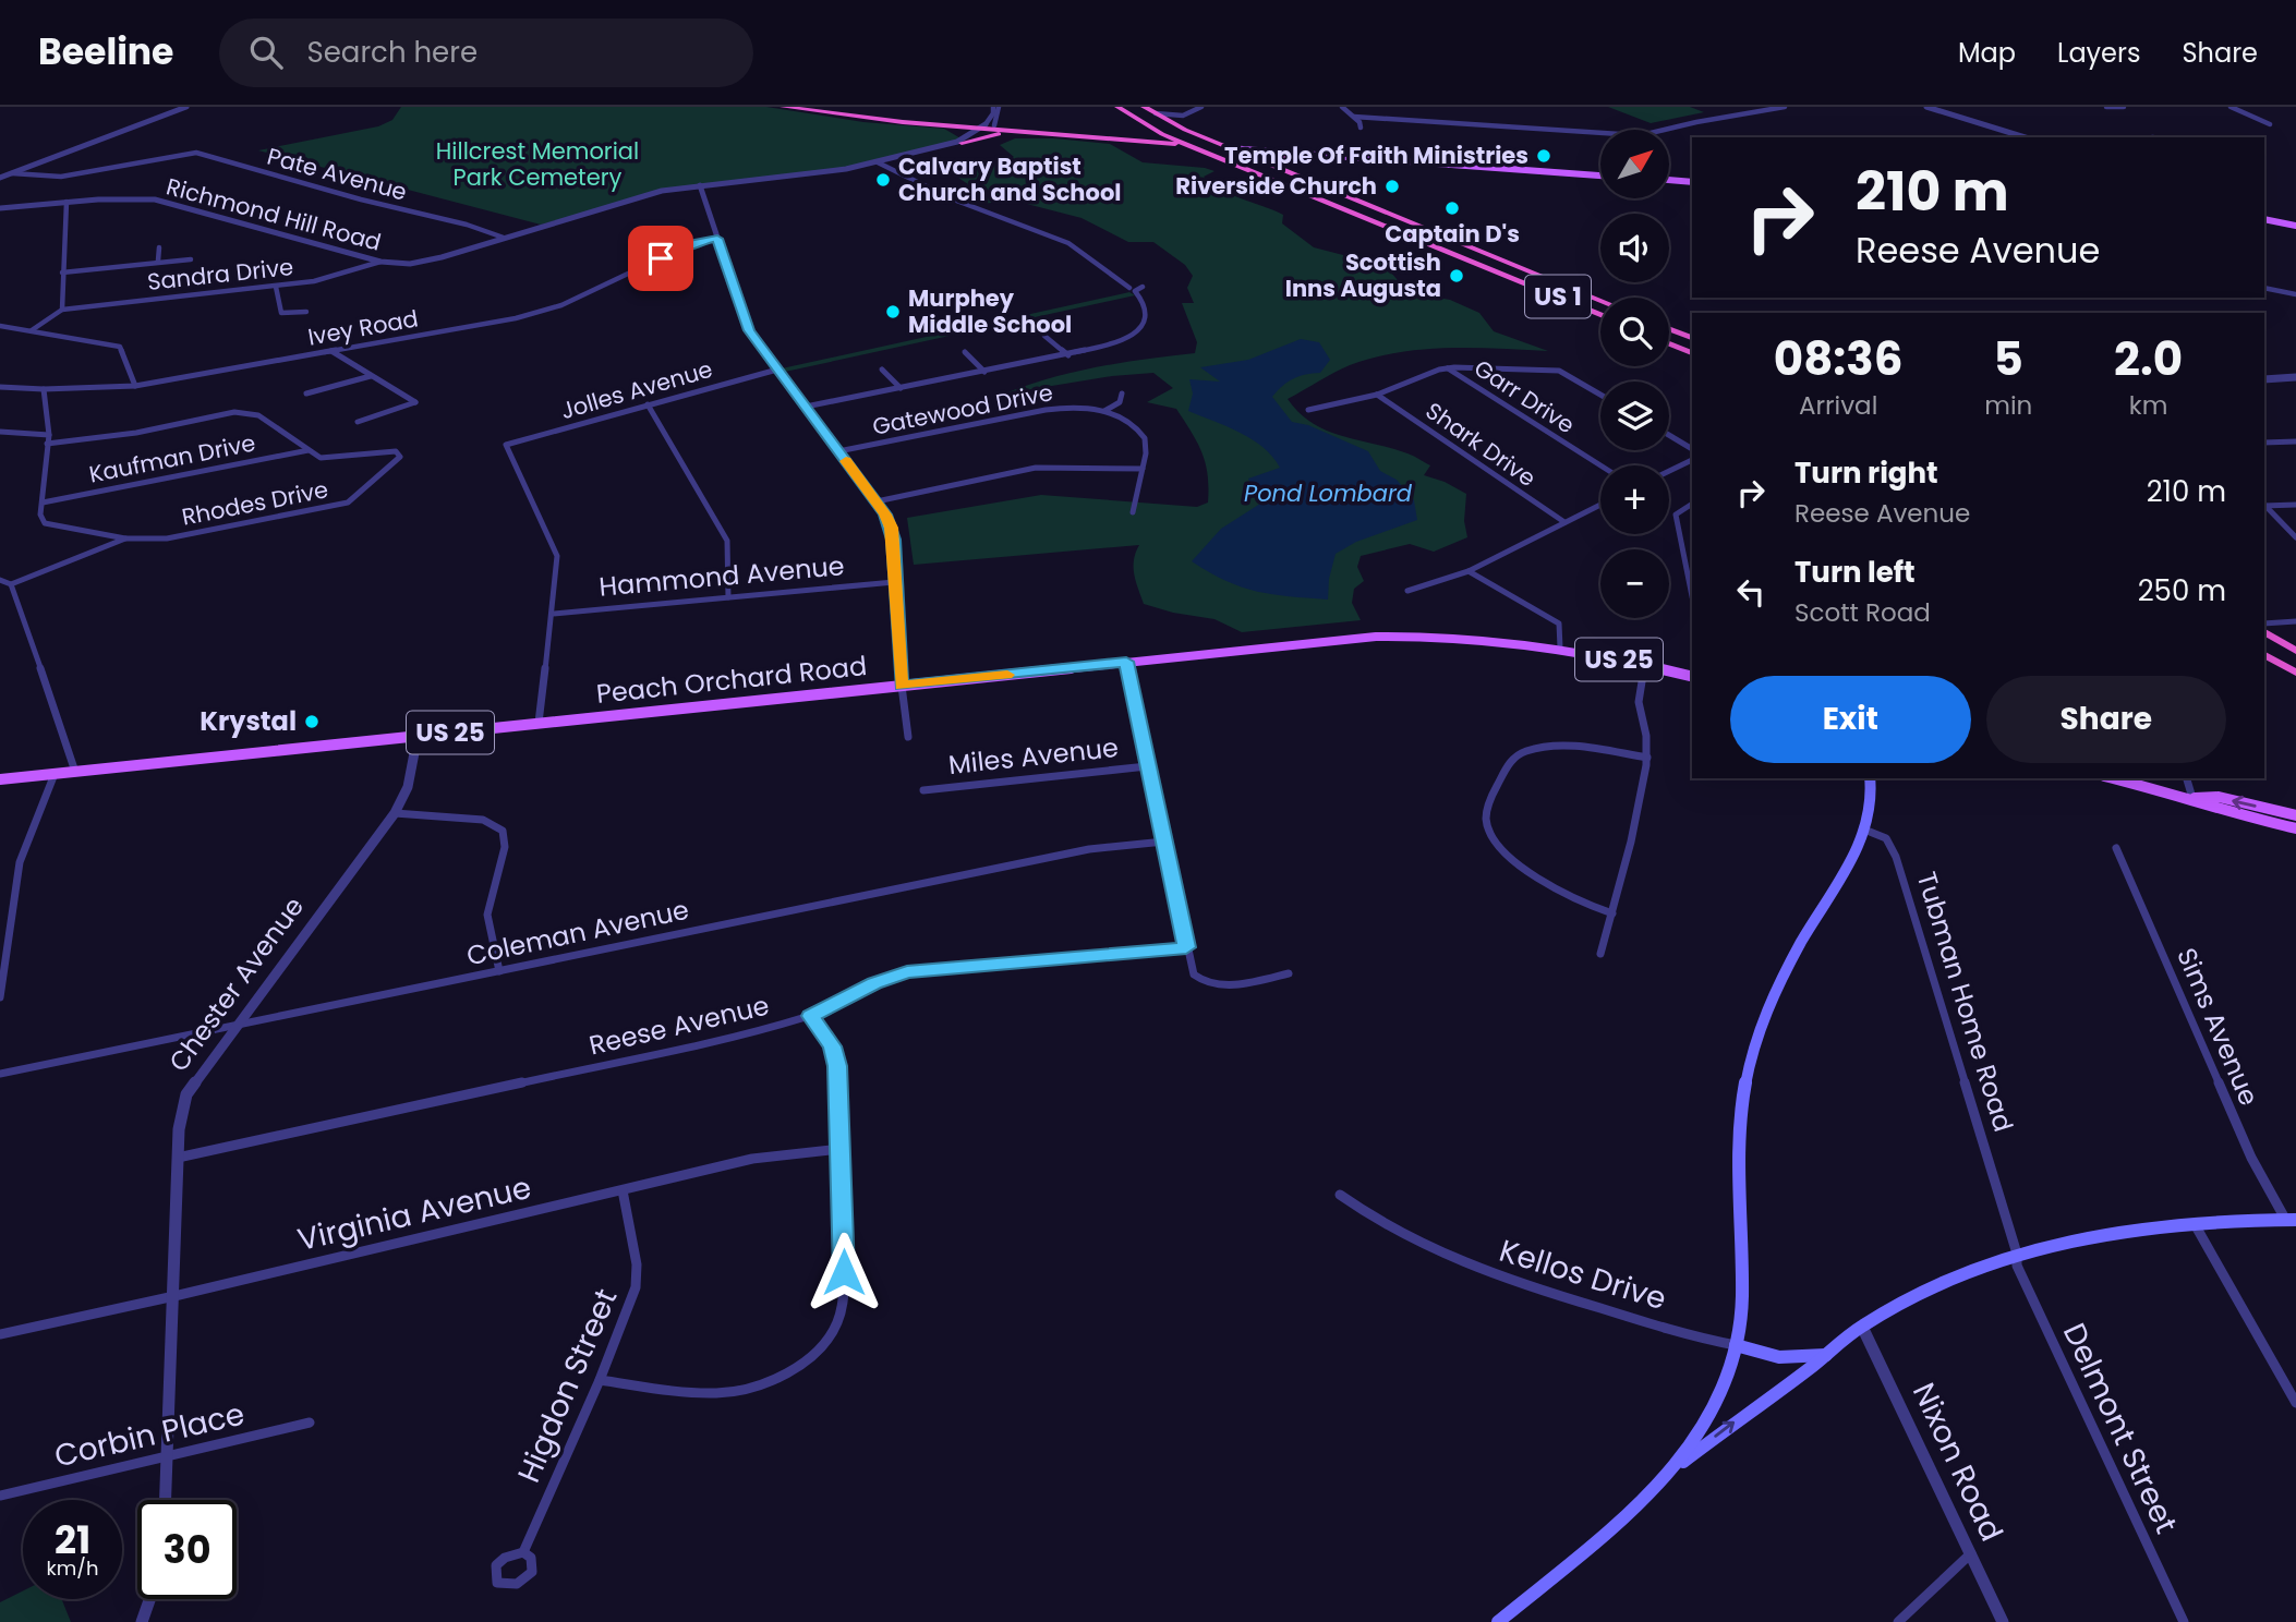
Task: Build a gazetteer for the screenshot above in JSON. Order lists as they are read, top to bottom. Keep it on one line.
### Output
{"streets":{"highway":["US 1"],"main road":["US 25","Peach Orchard Road","Kellos Drive"],"street":["Pate Avenue","Richmond Hill Road","Sandra Drive","Ivey Road","Jolles Avenue","Garr Drive","Gatewood Drive","Shark Drive","Kaufman Drive","Rhodes Drive","Hammond Avenue","Miles Avenue","Coleman Avenue","Chester Avenue","Tubman Home Road","Reese Avenue","Sims Avenue","Virginia Avenue","Higdon Street","Delmont Street","Corbin Place","Nixon Road"]},"crossings":[["Pate Avenue","Richmond Hill Road"],["Richmond Hill Road","Sandra Drive"],["Richmond Hill Road","US 1"],["Jolles Avenue","Hammond Avenue"],["Kaufman Drive","Rhodes Drive"],["Peach Orchard Road","Chester Avenue"],["Coleman Avenue","Chester Avenue"],["Chester Avenue","Reese Avenue"],["Chester Avenue","Virginia Avenue"],["Chester Avenue","Corbin Place"],["Tubman Home Road","Delmont Street"],["Virginia Avenue","Higdon Street"]],"water":["Pond Lombard"],"parks":["Hillcrest Memorial Park Cemetery"],"places":["Temple Of Faith Ministries","Calvary Baptist Church and School","Riverside Church","Captain D's","Scottish Inns Augusta","Murphey Middle School","Krystal"],"north":"top right","page":{"header":"Beeline","search":"Search here","nav":["Map","Layers","Share"],"map_buttons":["+","−"],"turn":["210 m","Reese Avenue"],"eta":["08:36","Arrival","5","min","2.0","km"],"list":[{"name":"Turn right","note":"Reese Avenue","value":"210 m"},{"name":"Turn left","note":"Scott Road","value":"250 m"}],"buttons":["Exit","Share"],"speed":"21 km/h","limit":"30"}}
